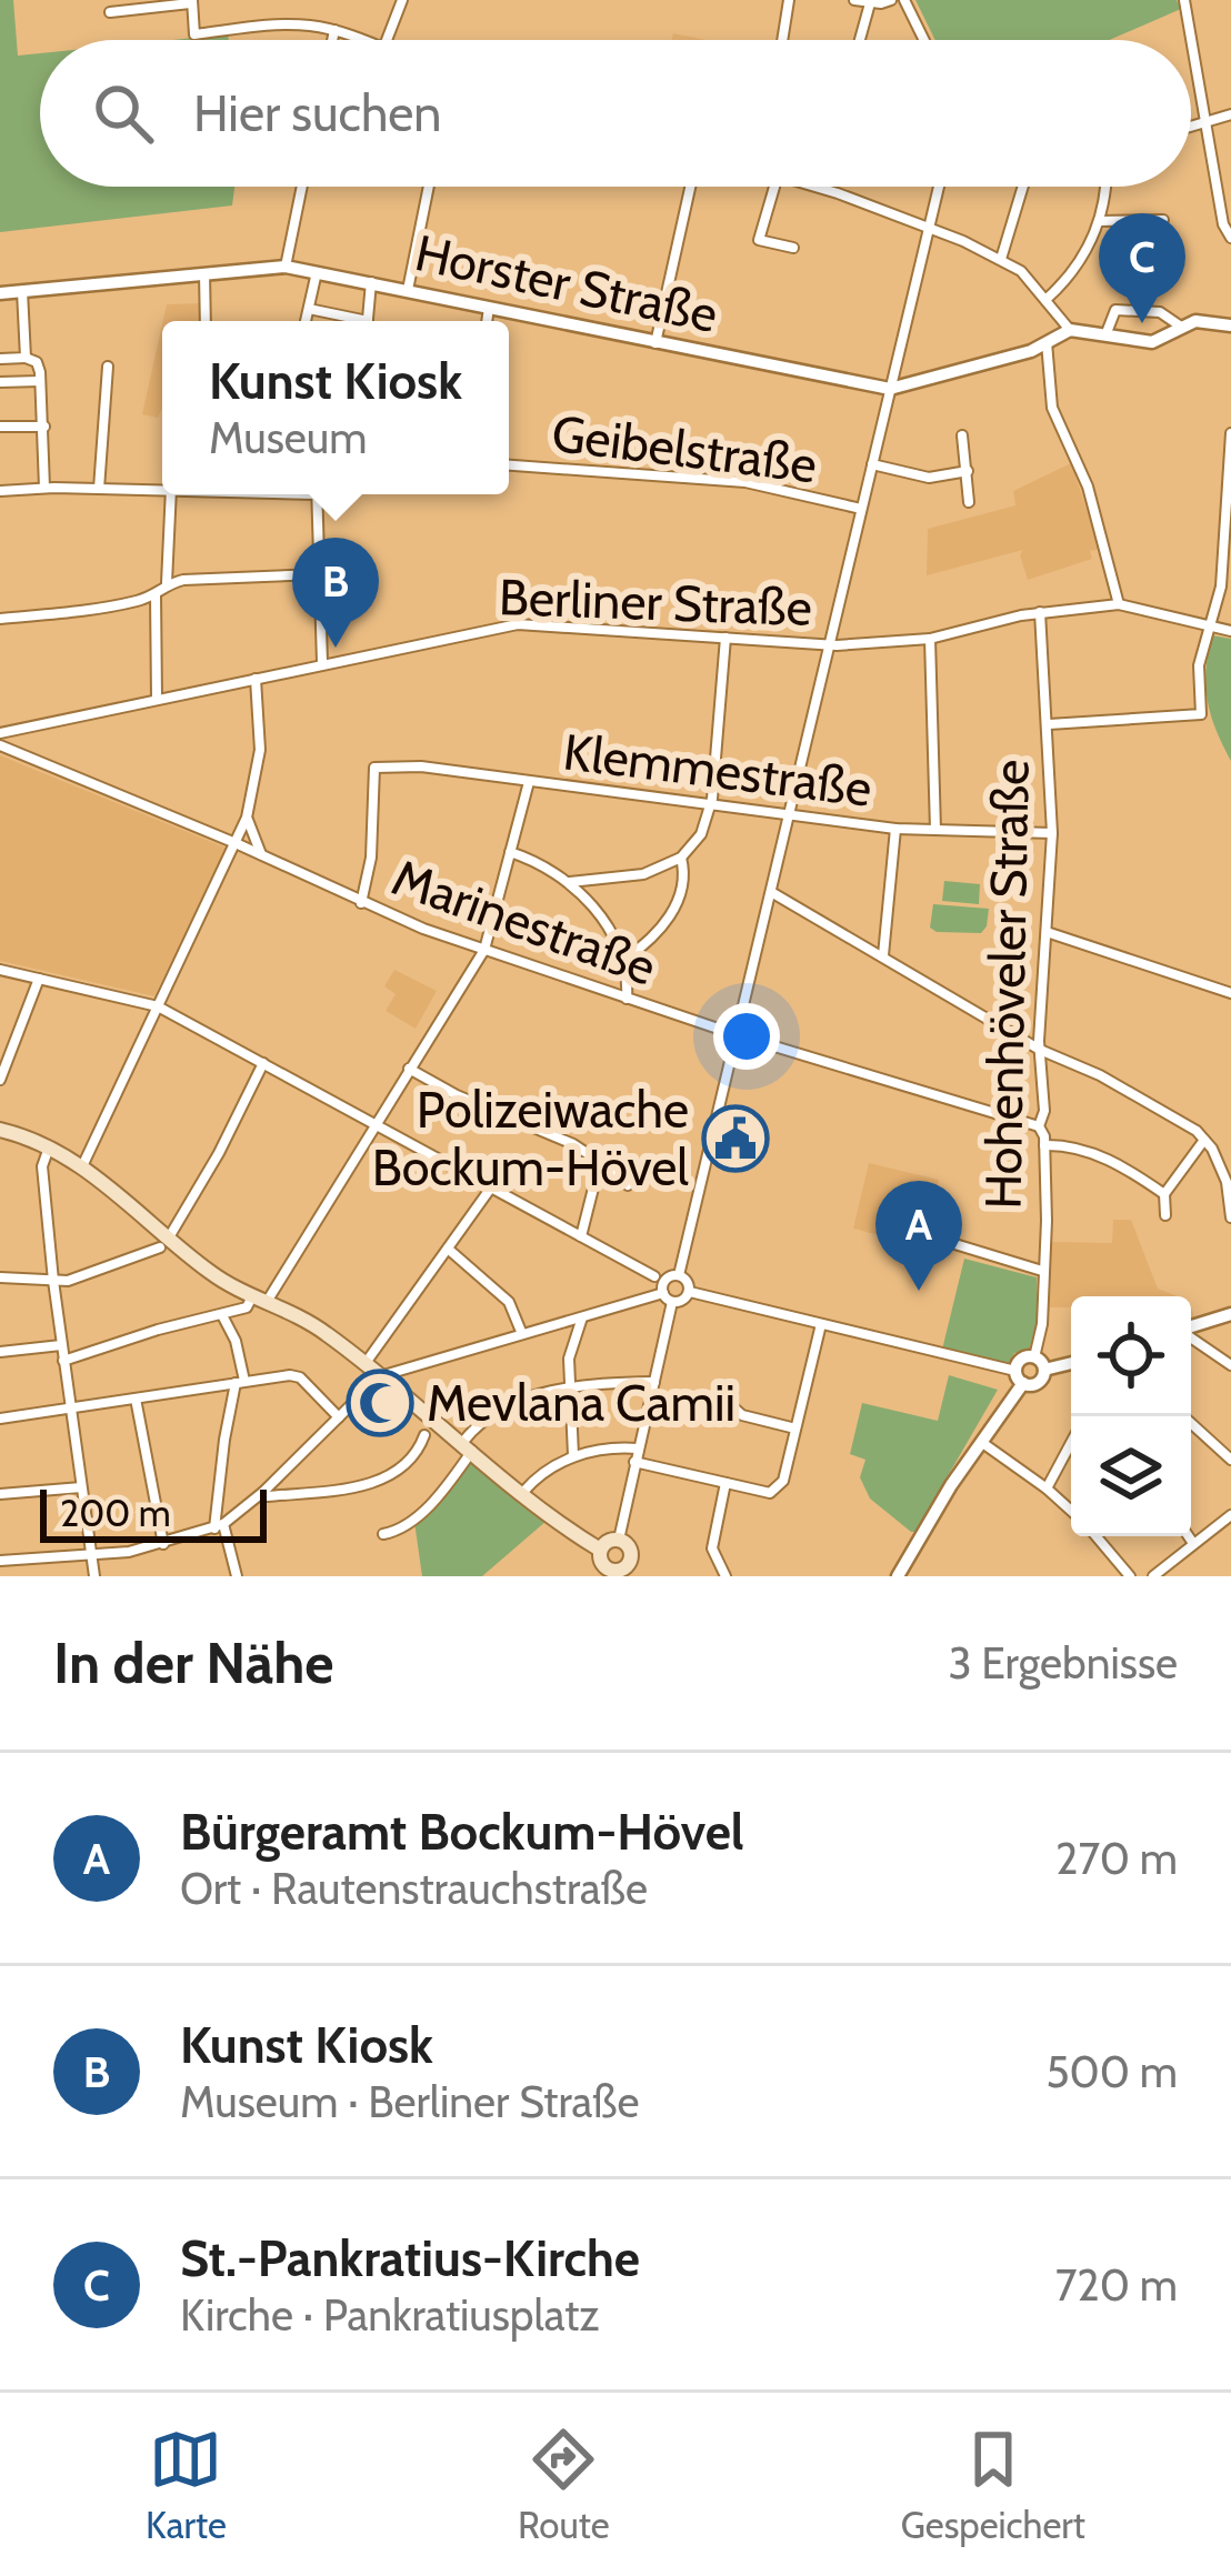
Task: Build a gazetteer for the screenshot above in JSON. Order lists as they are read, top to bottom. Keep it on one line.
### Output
{"streets":{"street":["Horster Straße","Geibelstraße","Berliner Straße","Klemmestraße","Marinestraße","Hohenhöveler Straße"]},"crossings":[["Berliner Straße","Hohenhöveler Straße"],["Klemmestraße","Marinestraße"],["Klemmestraße","Hohenhöveler Straße"],["Marinestraße","Hohenhöveler Straße"]],"places":{"public building":["Polizeiwache Bockum-Hövel"],"mosque":["Mevlana Camii"]},"scale_bar":"200 m","page":{"search":"Hier suchen","pins":["C","B","A"],"popup":["Kunst Kiosk","Museum"],"scale":"200 m","heading":["In der Nähe","3 Ergebnisse"],"list":[{"mark":"A","name":"Bürgeramt Bockum-Hövel","note":"Ort · Rautenstrauchstraße","value":"270 m"},{"mark":"B","name":"Kunst Kiosk","note":"Museum · Berliner Straße","value":"500 m"},{"mark":"C","name":"St.-Pankratius-Kirche","note":"Kirche · Pankratiusplatz","value":"720 m"}],"nav":["Karte","Route","Gespeichert"]}}
